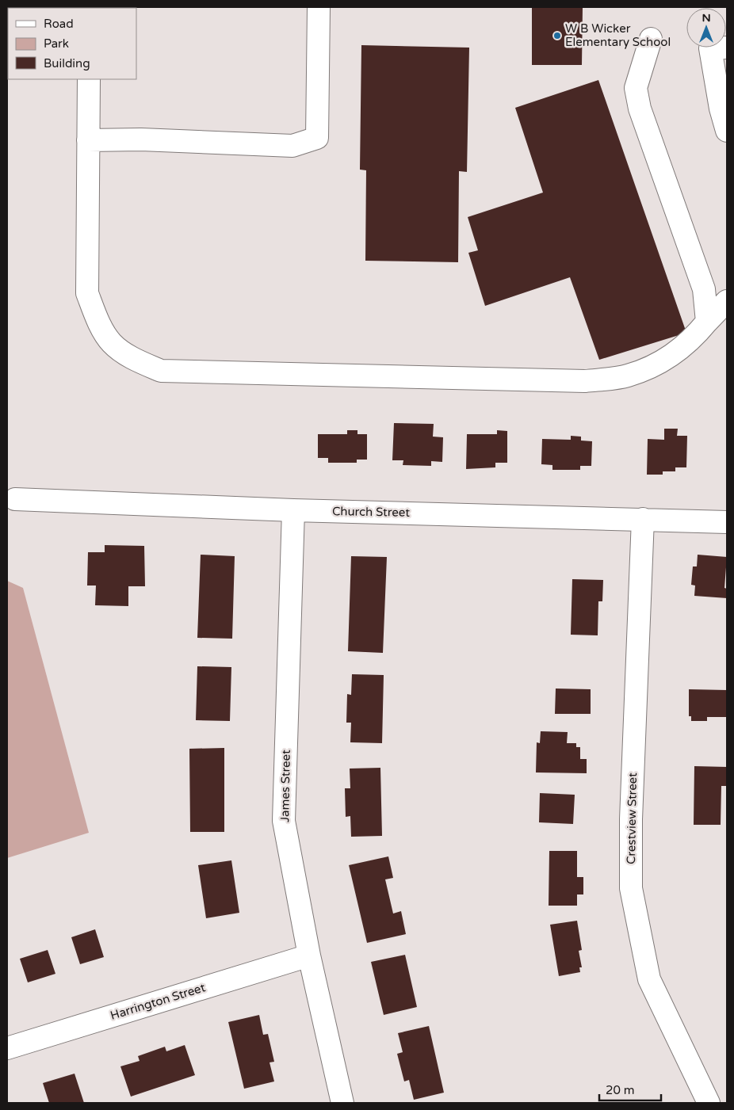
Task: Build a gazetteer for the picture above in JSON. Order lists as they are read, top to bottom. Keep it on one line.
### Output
{"streets":{"street":["Church Street","James Street","Crestview Street","Harrington Street"]},"crossings":[["Church Street","James Street"],["Church Street","Crestview Street"],["James Street","Harrington Street"]],"places":["W B Wicker Elementary School"],"legend":["Road","Park","Building"],"scale_bar":"20 m","north":"top"}
